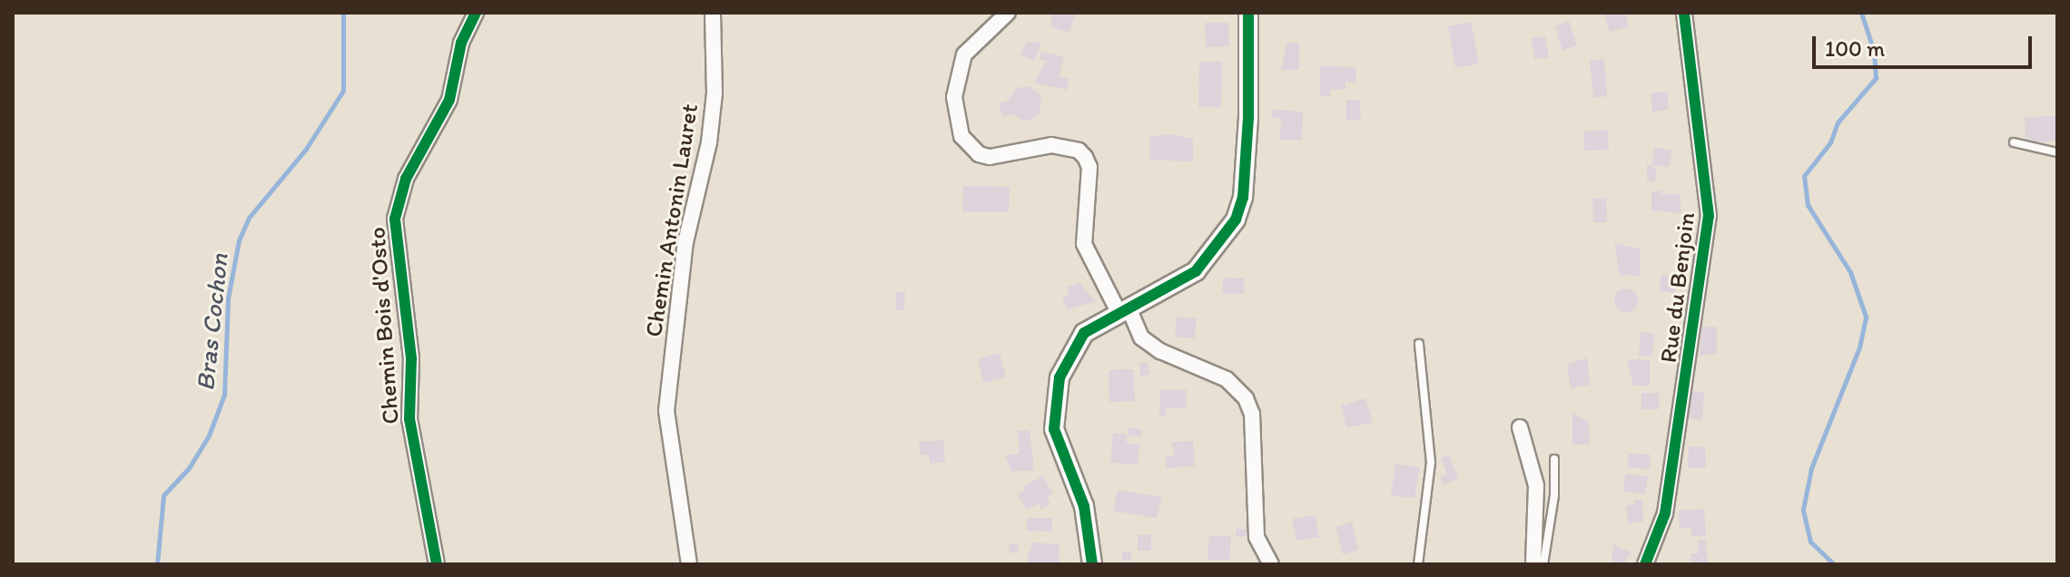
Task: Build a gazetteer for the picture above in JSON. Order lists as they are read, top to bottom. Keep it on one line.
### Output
{"streets":{"street":["Chemin Antonin Lauret","Rue du Benjoin","Chemin Bois d'Osto"]},"water":["Bras Cochon"],"scale_bar":"100 m"}
